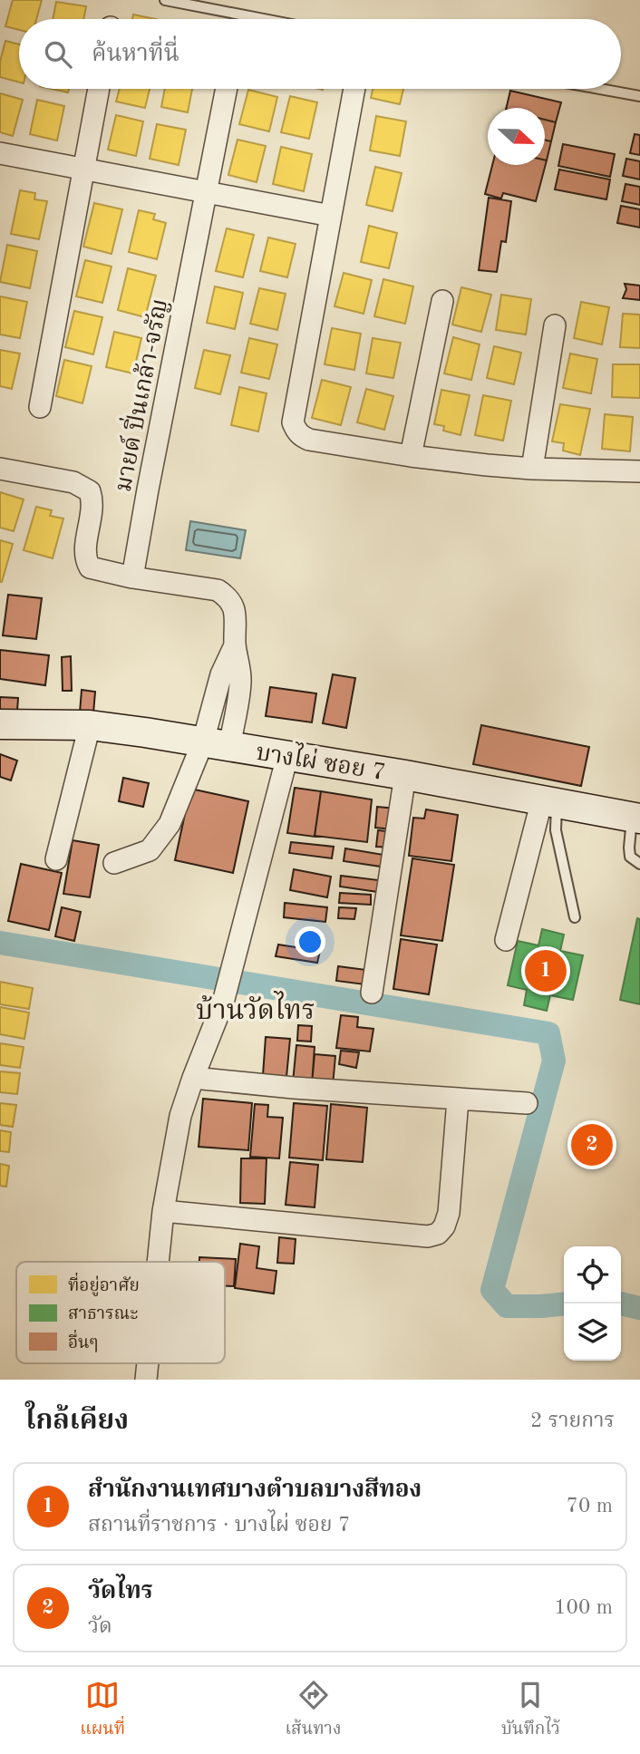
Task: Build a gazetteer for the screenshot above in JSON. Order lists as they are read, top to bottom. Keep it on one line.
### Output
{"streets":{"street":["มายด์ ปิ่นเกล้า-จรัญ","บางไผ่ ซอย 7"]},"districts":["บ้านวัดไทร"],"legend":["ที่อยู่อาศัย","สาธารณะ","อื่นๆ"],"north":"right","page":{"search":"ค้นหาที่นี่","pins":["1","2"],"heading":["ใกล้เคียง","2 รายการ"],"list":[{"mark":"1","name":"สำนักงานเทศบางตำบลบางสีทอง","note":"สถานที่ราชการ · บางไผ่ ซอย 7","value":"70 m"},{"mark":"2","name":"วัดไทร","note":"วัด","value":"100 m"}],"nav":["แผนที่","เส้นทาง","บันทึกไว้"]}}
